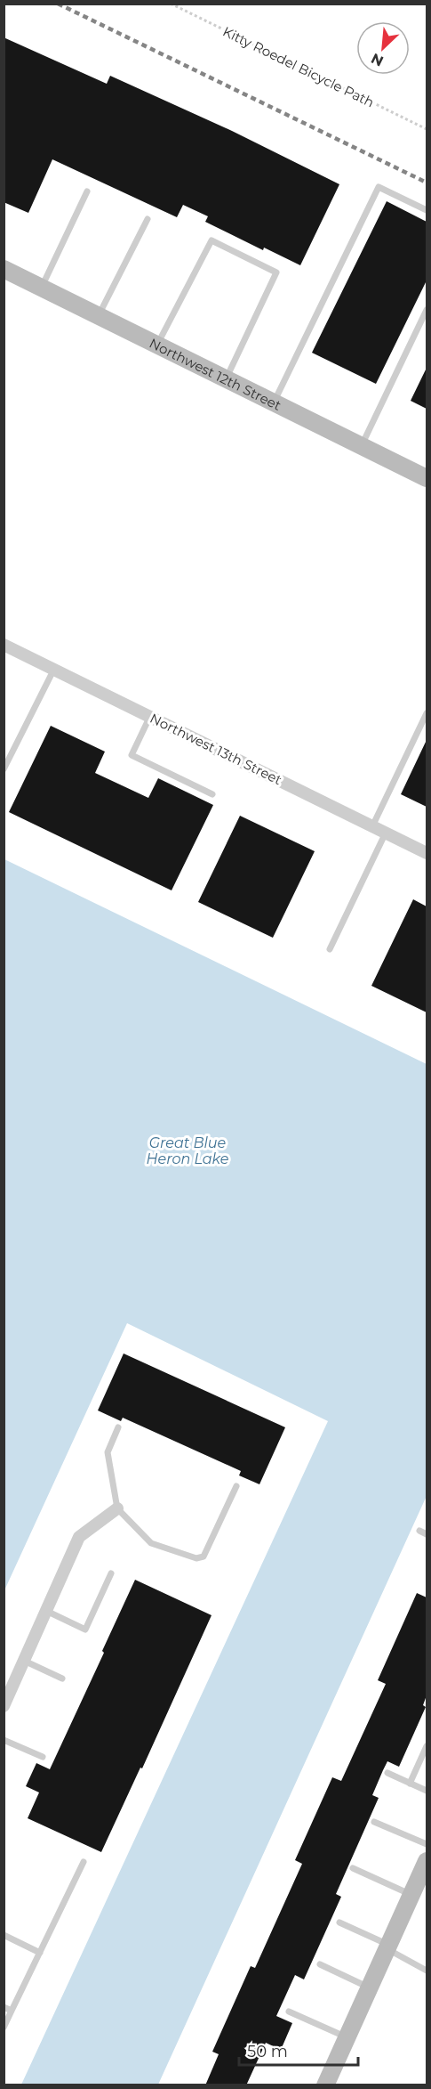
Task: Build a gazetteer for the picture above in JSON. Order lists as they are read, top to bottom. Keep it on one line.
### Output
{"streets":{"main road":["Northwest 12th Street"],"street":["Northwest 13th Street"],"path":["Kitty Roedel Bicycle Path"]},"water":["Great Blue Heron Lake"],"scale_bar":"50 m","north":"bottom left"}
